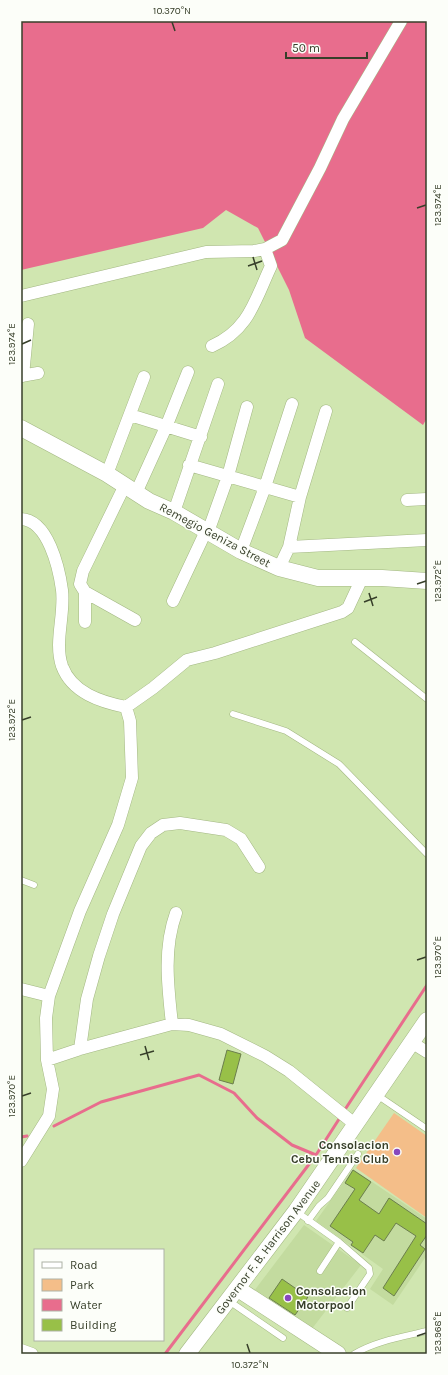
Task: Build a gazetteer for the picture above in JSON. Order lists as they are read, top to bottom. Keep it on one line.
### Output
{"streets":{"street":["Remegio Geniza Street","Governor F. B. Harrison Avenue"]},"places":["Consolacion Cebu Tennis Club","Consolacion Motorpool"],"legend":["Road","Park","Water","Building"],"scale_bar":"50 m","coordinates":["10.370°N","123.974°E","123.972°E","123.970°E","123.968°E","10.372°N"]}
